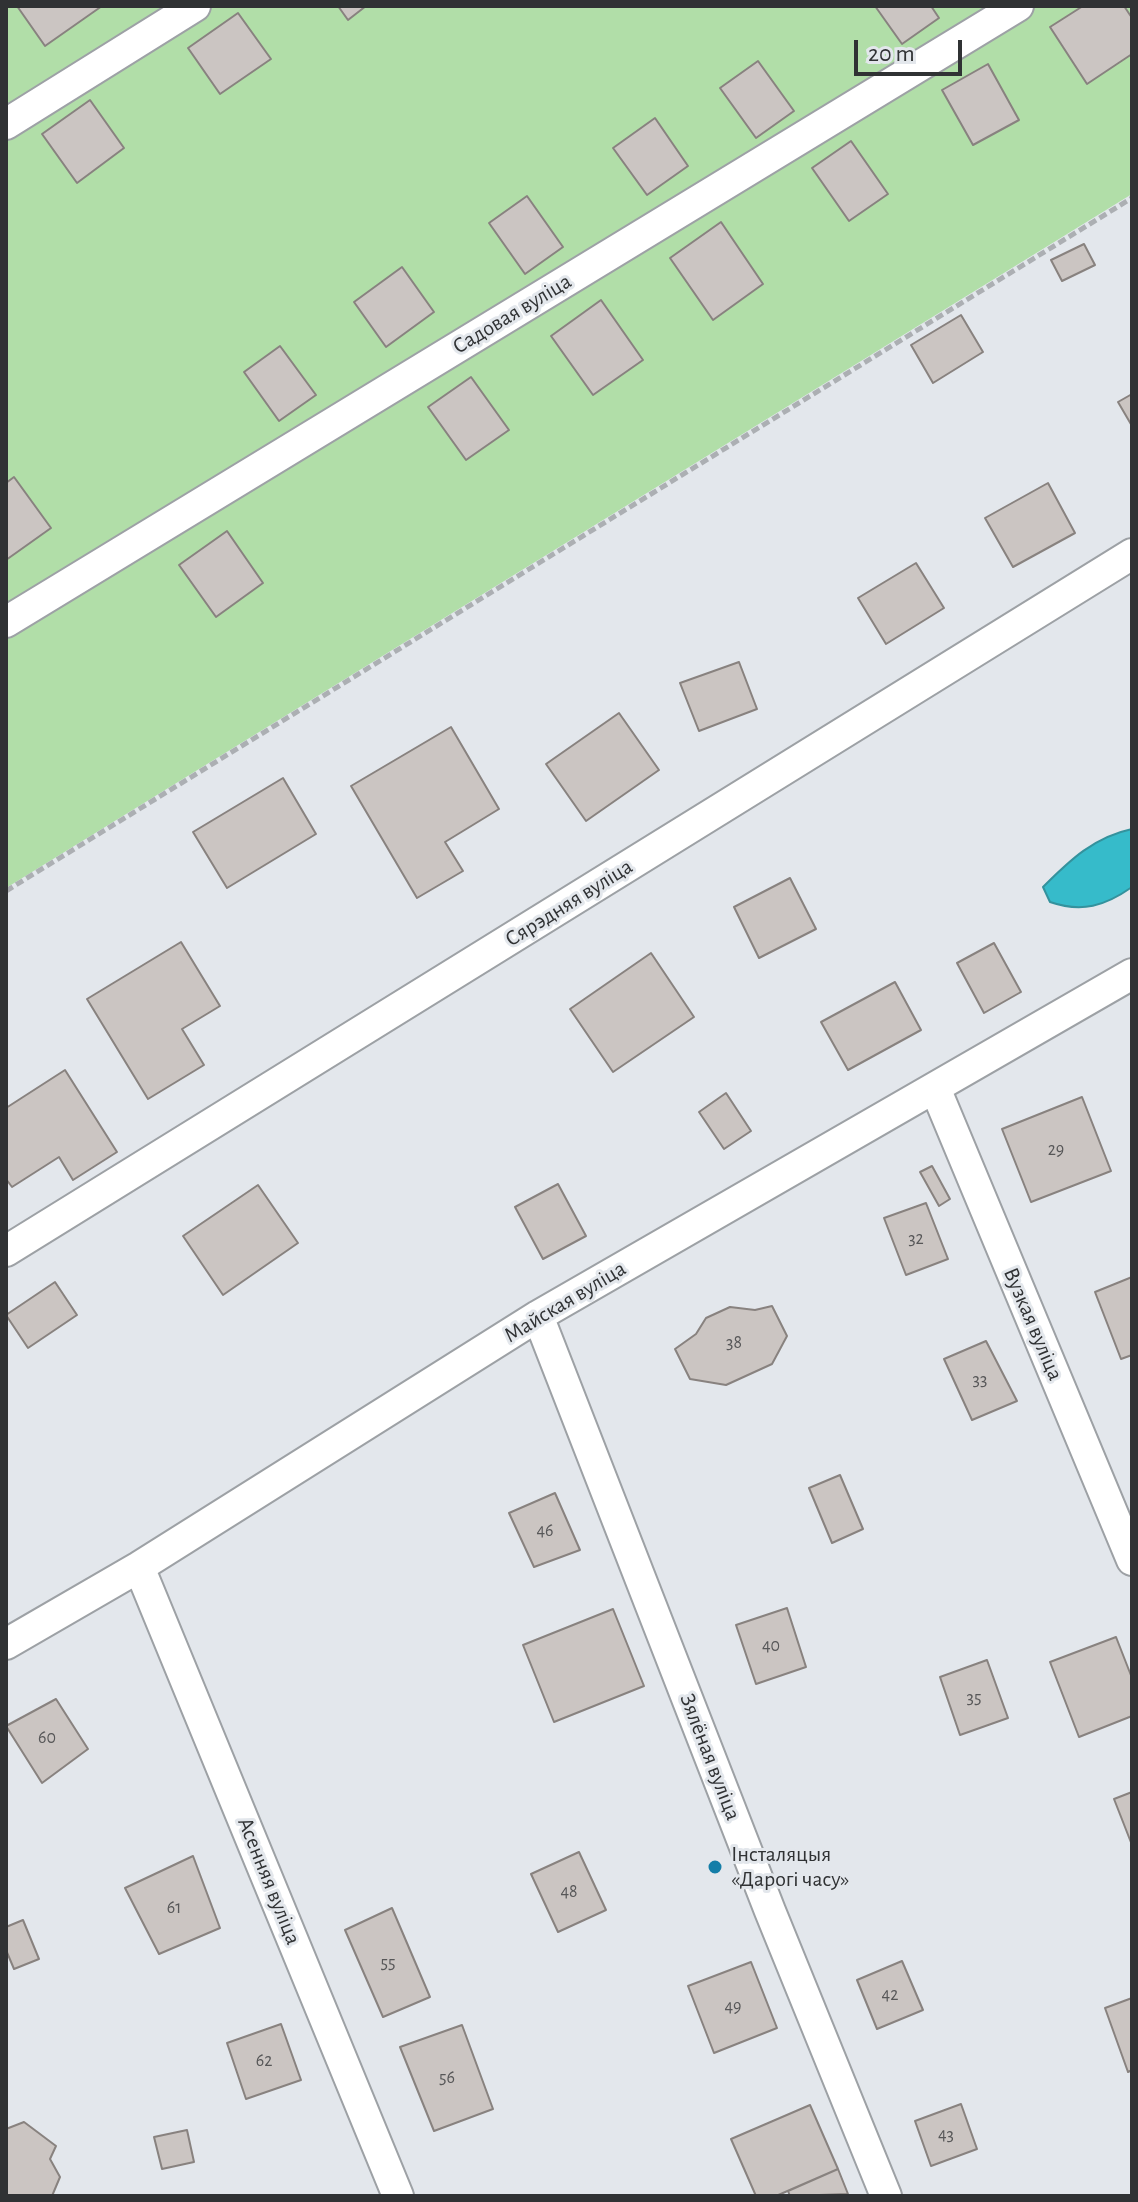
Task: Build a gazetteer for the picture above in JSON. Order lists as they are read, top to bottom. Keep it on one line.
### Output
{"streets":{"street":["Садовая вуліца","Сярэдняя вуліца","Майская вуліца","Вузкая вуліца","Зялёная вуліца","Асенняя вуліца"]},"crossings":[["Майская вуліца","Вузкая вуліца"],["Майская вуліца","Зялёная вуліца"],["Майская вуліца","Асенняя вуліца"]],"places":["Інсталяцыя «Дарогі часу»"],"house_numbers":["29","32","38","33","46","40","35","60","48","61","55","42","49","62","56","43"],"scale_bar":"20 m"}
